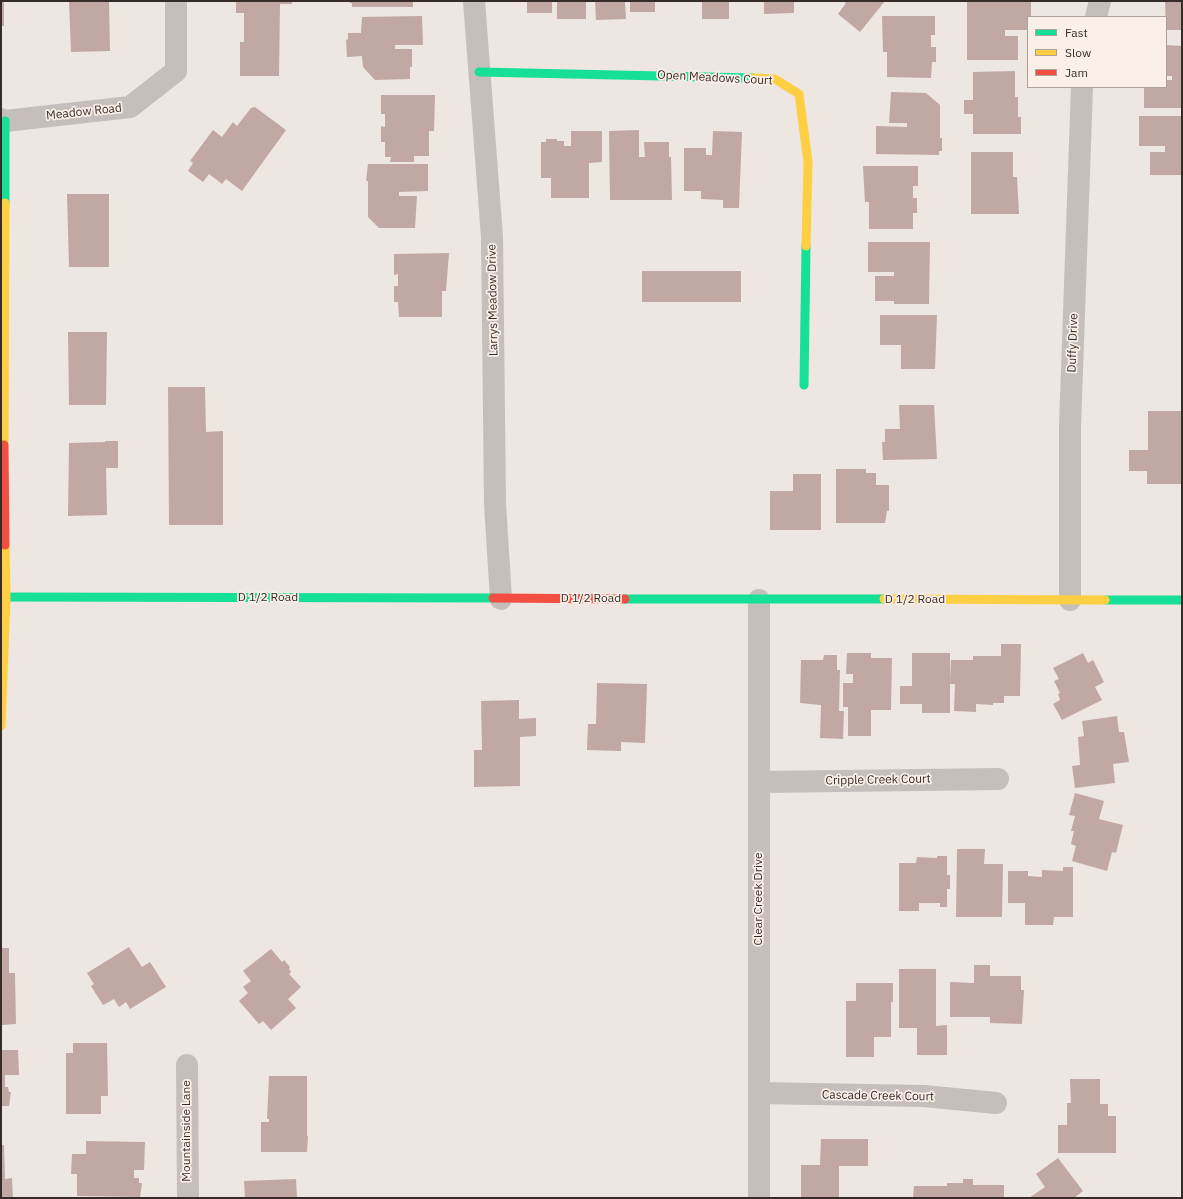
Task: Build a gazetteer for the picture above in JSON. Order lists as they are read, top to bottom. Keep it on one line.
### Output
{"streets":{"street":["Open Meadows Court","Meadow Road","Larrys Meadow Drive","Duffy Drive","D 1/2 Road","Cripple Creek Court","Clear Creek Drive","Cascade Creek Court","Mountainside Lane"]},"crossings":[["Open Meadows Court","Larrys Meadow Drive"],["Larrys Meadow Drive","D 1/2 Road"],["Duffy Drive","D 1/2 Road"],["D 1/2 Road","Clear Creek Drive"],["Cripple Creek Court","Clear Creek Drive"],["Clear Creek Drive","Cascade Creek Court"]],"legend":["Fast","Slow","Jam"]}
